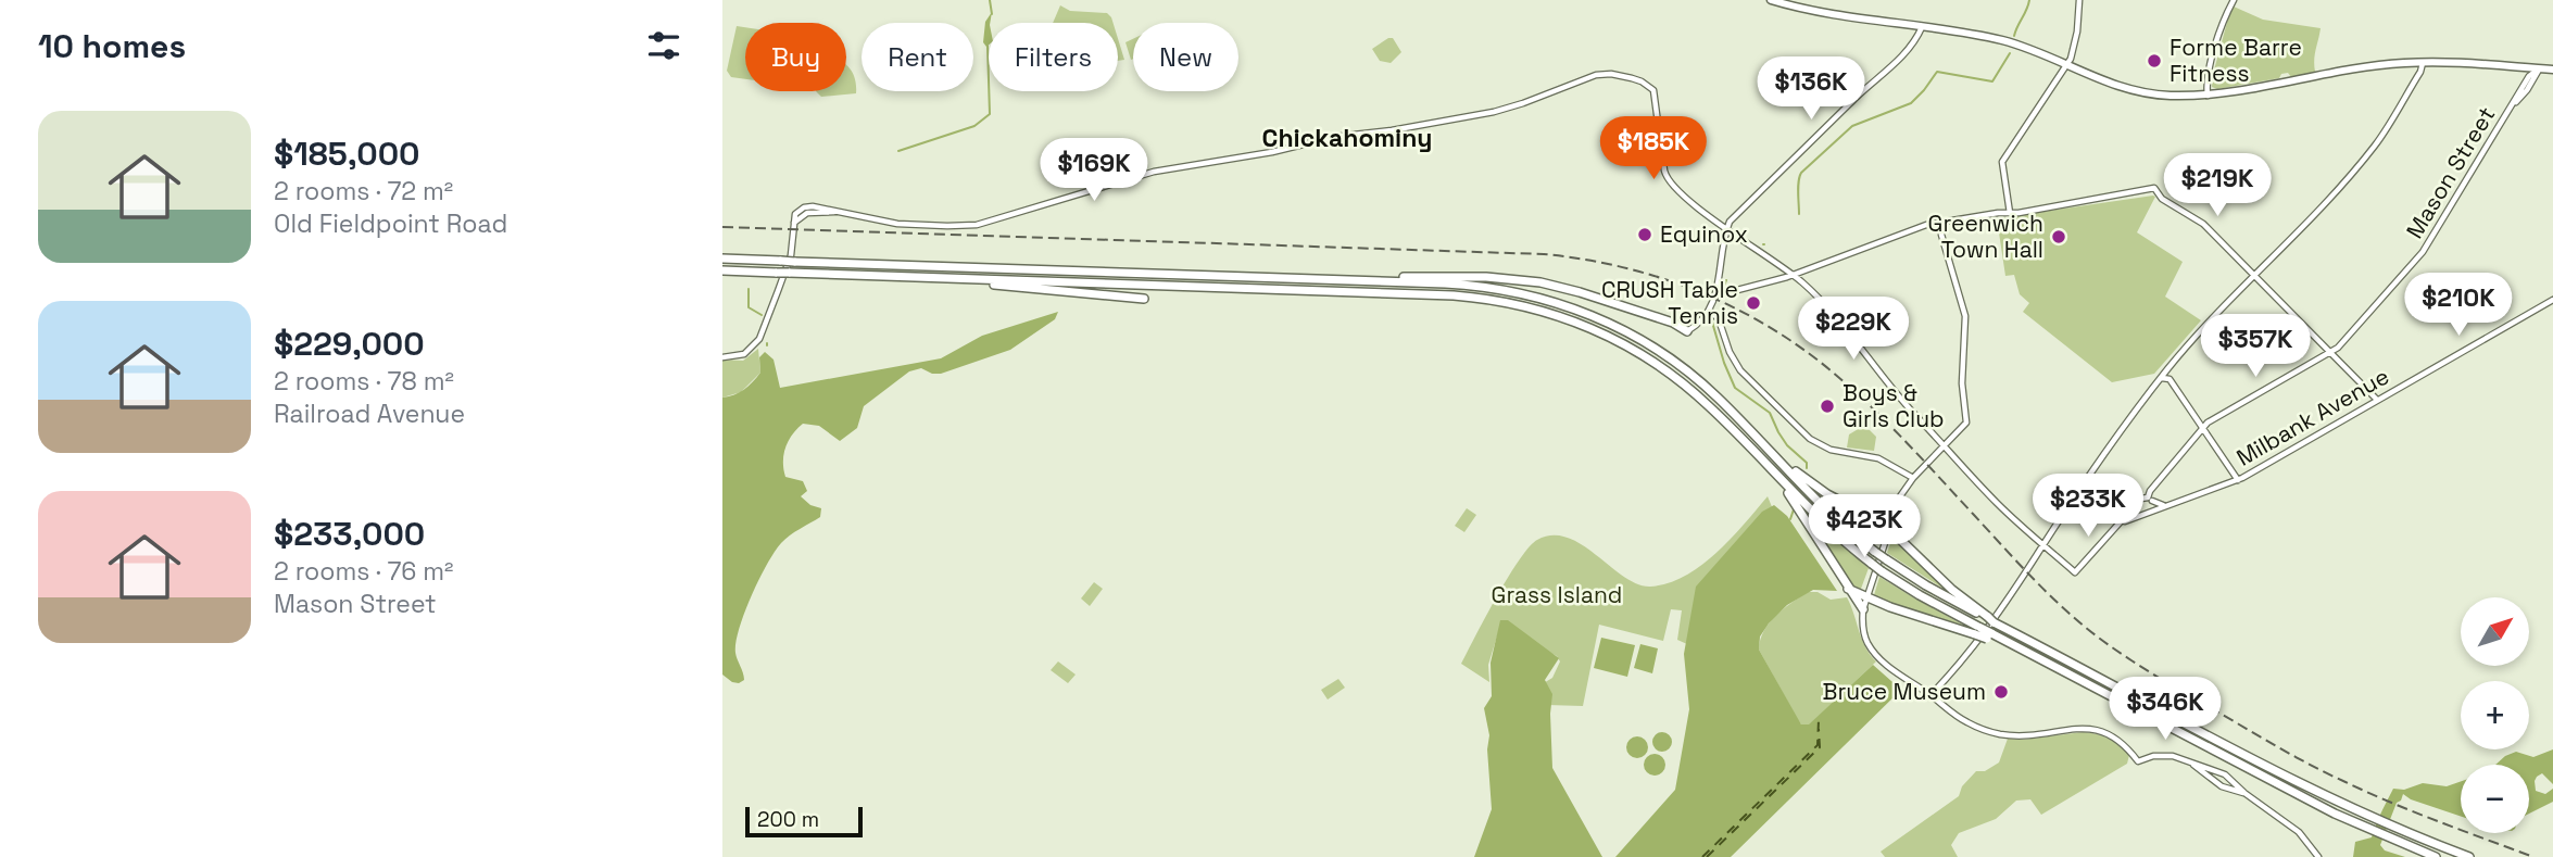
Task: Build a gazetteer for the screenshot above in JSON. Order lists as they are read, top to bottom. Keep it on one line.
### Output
{"streets":{"main road":["Mason Street","Milbank Avenue"]},"crossings":[["Mason Street","Milbank Avenue"]],"districts":["Chickahominy"],"parks":["Grass Island"],"places":["Forme Barre Fitness","Equinox","Greenwich Town Hall","CRUSH Table Tennis","Boys & Girls Club","Bruce Museum"],"scale_bar":"200 m","north":"top right","page":{"heading":"10 homes","chip":["Buy","Rent","Filters","New"],"price":["$136K","$185K","$169K","$219K","$210K","$229K","$357K","$233K","$423K","$346K"],"list":[{"name":"$185,000","note":"2 rooms · 72 m² · Old Fieldpoint Road"},{"name":"$229,000","note":"2 rooms · 78 m² · Railroad Avenue"},{"name":"$233,000","note":"2 rooms · 76 m² · Mason Street"}],"map_buttons":["+","−"],"scale":"200 m"}}
